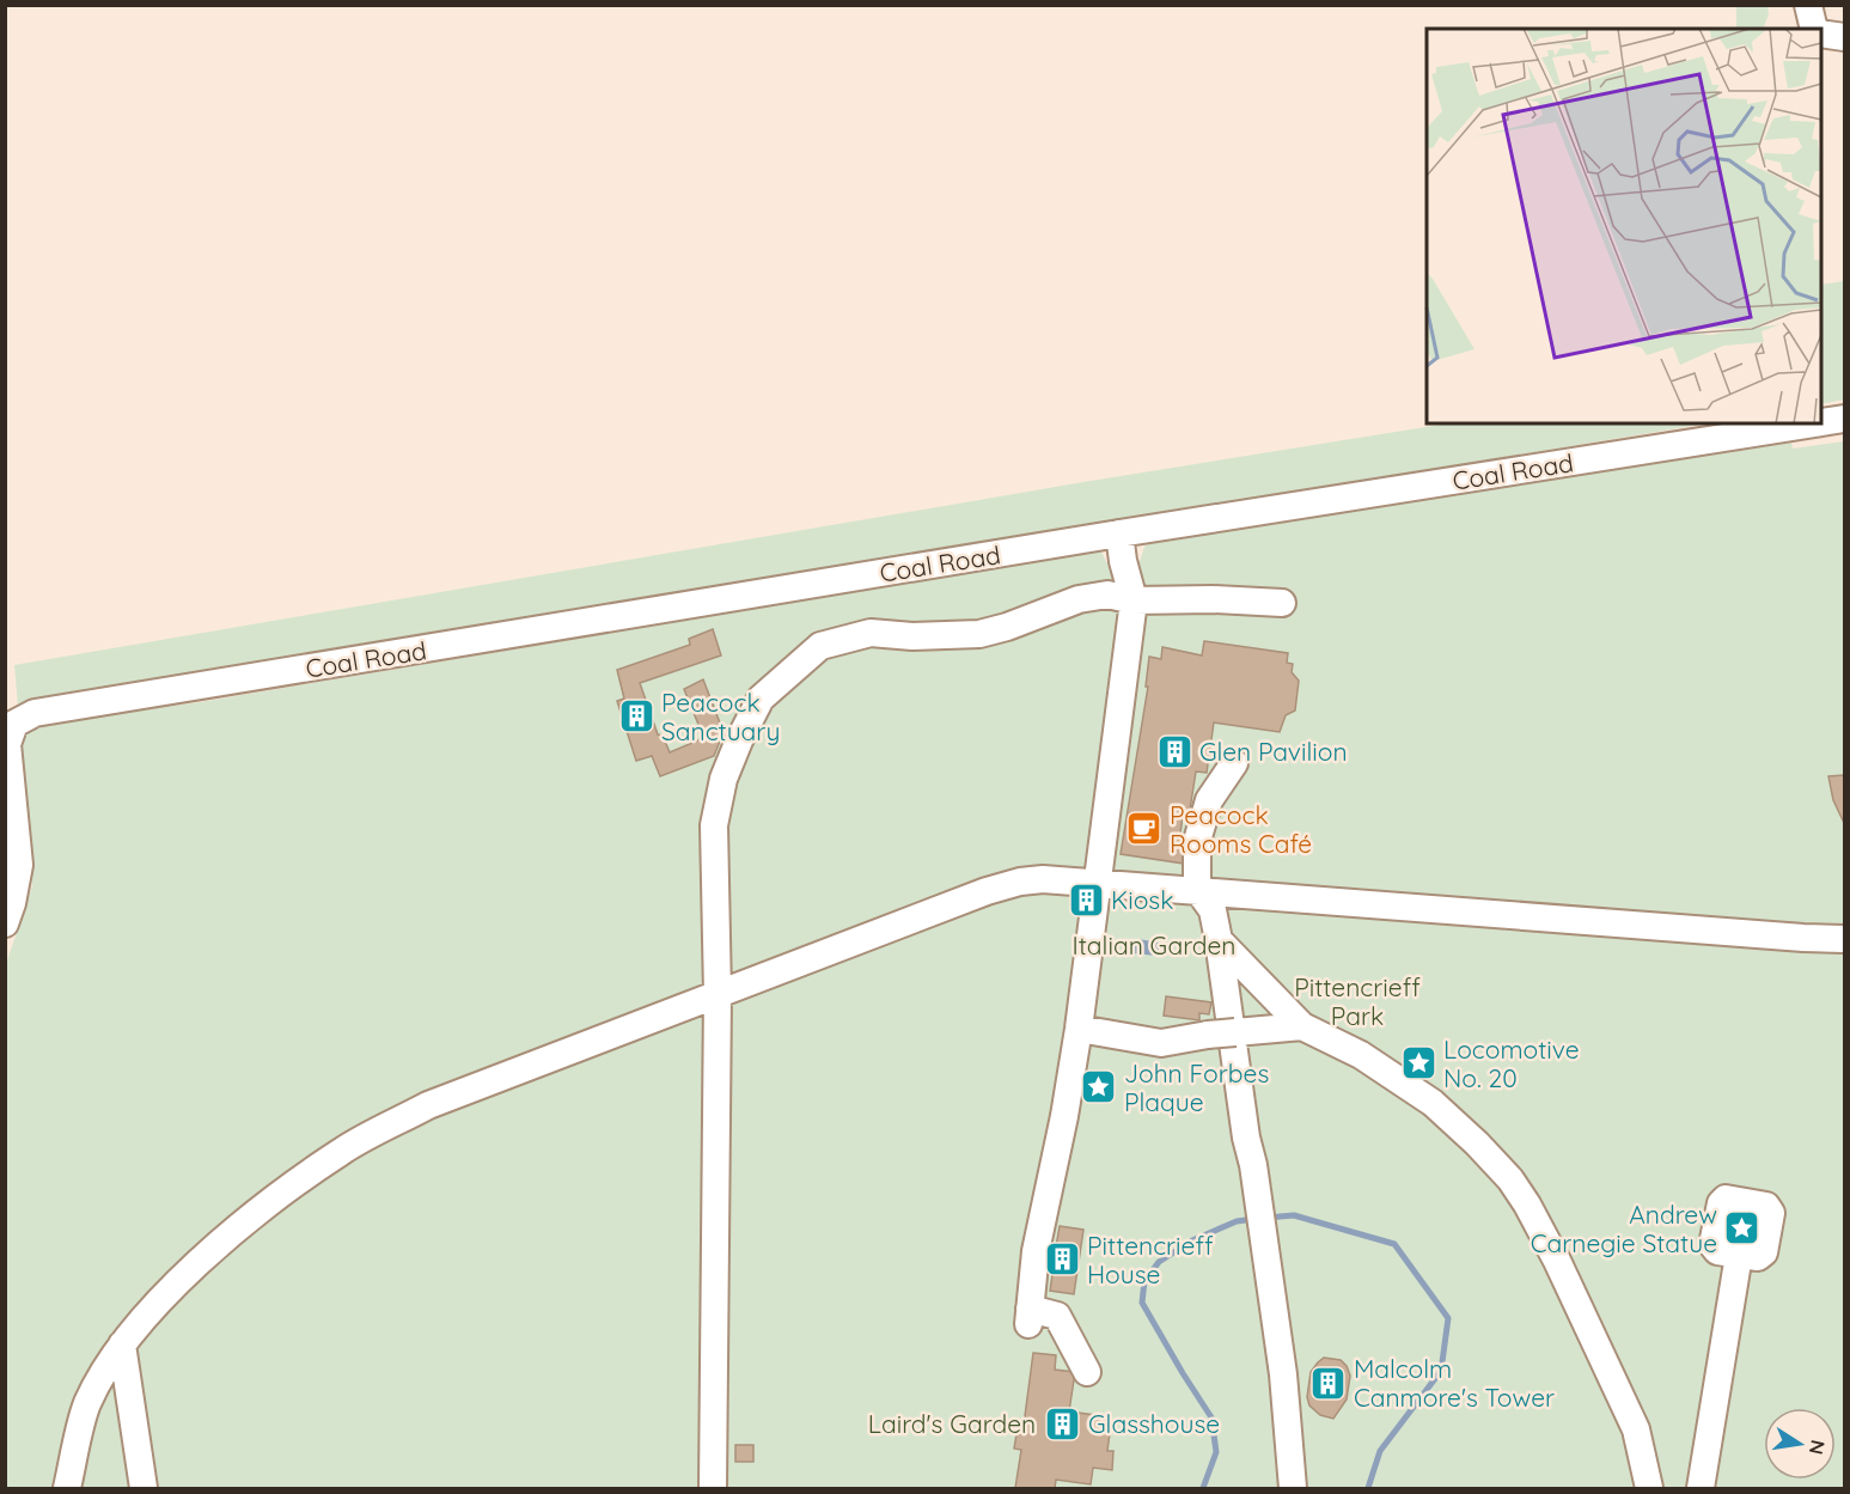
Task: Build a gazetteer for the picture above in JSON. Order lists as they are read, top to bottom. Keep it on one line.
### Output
{"streets":{"street":["Coal Road"]},"parks":["Italian Garden","Pittencrieff Park","Laird's Garden"],"places":{"building":["Peacock Sanctuary","Glen Pavilion","Kiosk","Pittencrieff House","Malcolm Canmore's Tower","Glasshouse"],"cafe":["Peacock Rooms Café"],"place":["Locomotive No. 20","John Forbes Plaque","Andrew Carnegie Statue"]},"north":"right"}
